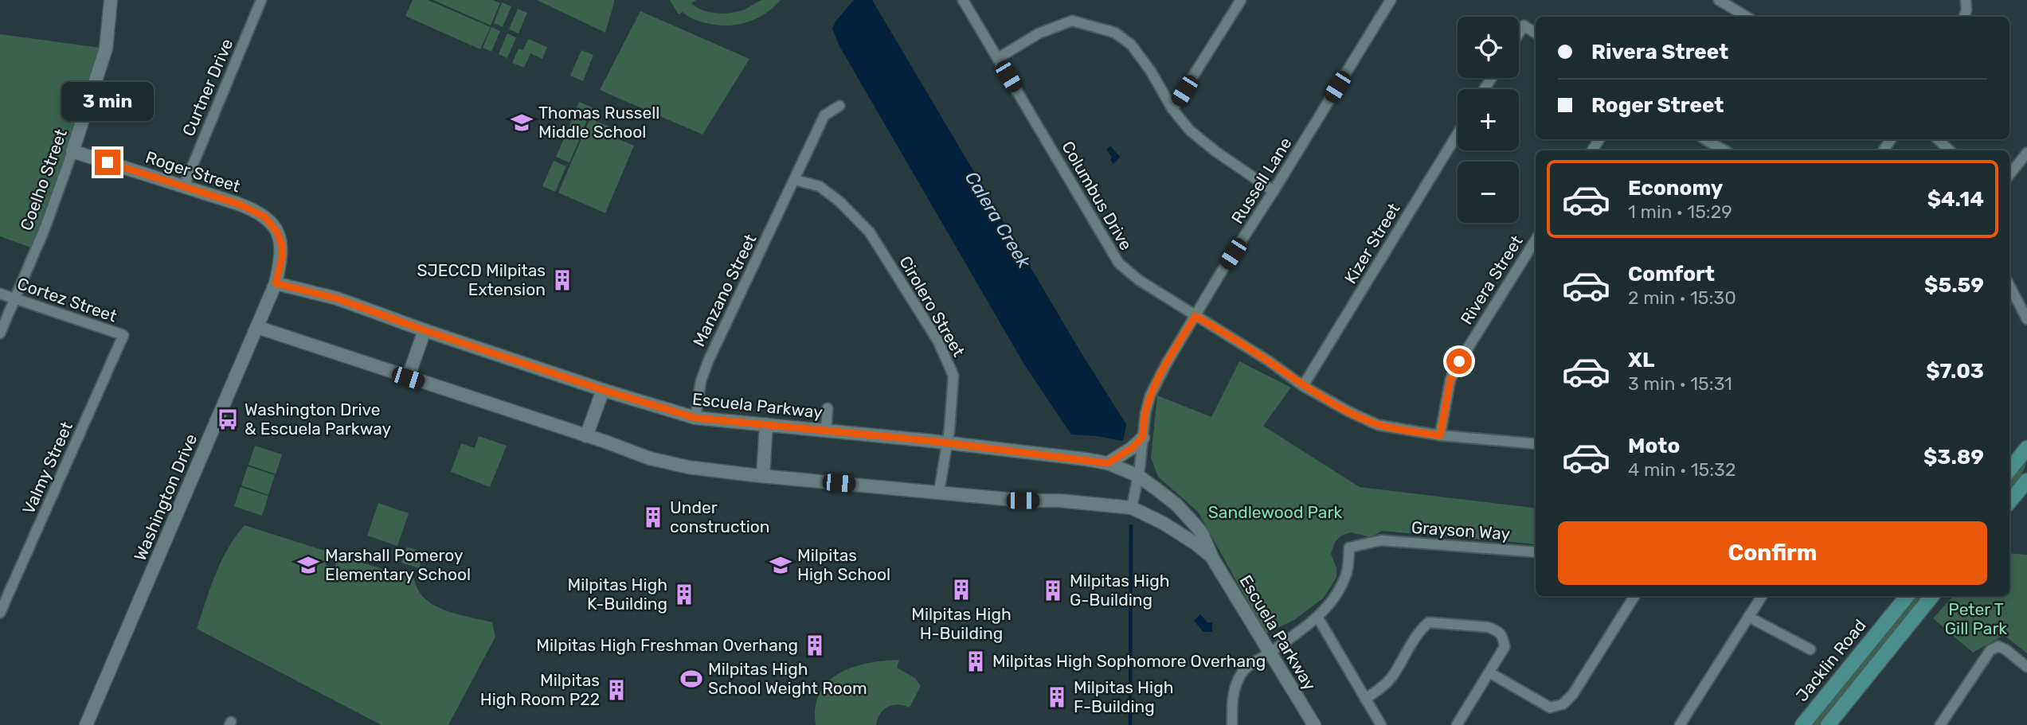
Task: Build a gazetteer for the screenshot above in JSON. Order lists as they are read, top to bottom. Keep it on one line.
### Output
{"streets":{"main road":["Jacklin Road"],"street":["Curtner Drive","Roger Street","Coelho Street","Russell Lane","Columbus Drive","Kizer Street","Rivera Street","Manzano Street","Cortez Street","Cirolero Street","Escuela Parkway","Valmy Street","Washington Drive","Grayson Way"]},"crossings":[["Curtner Drive","Roger Street"],["Roger Street","Coelho Street"],["Roger Street","Escuela Parkway"],["Roger Street","Washington Drive"],["Coelho Street","Cortez Street"],["Russell Lane","Columbus Drive"],["Russell Lane","Escuela Parkway"],["Columbus Drive","Kizer Street"],["Columbus Drive","Rivera Street"],["Manzano Street","Cirolero Street"],["Manzano Street","Escuela Parkway"],["Cortez Street","Valmy Street"],["Cirolero Street","Escuela Parkway"],["Escuela Parkway","Washington Drive"]],"water":["Calera Creek"],"parks":["Sandlewood Park","Peter T Gill Park"],"places":{"school or university":["Thomas Russell Middle School","Marshall Pomeroy Elementary School","Milpitas High School"],"building":["SJECCD Milpitas Extension","Under construction","Milpitas High H-Building","Milpitas High G-Building","Milpitas High K-Building","Milpitas High Freshman Overhang","Milpitas High Sophomore Overhang","Milpitas High Room P22","Milpitas High F-Building"],"bus stop":["Washington Drive & Escuela Parkway"],"sports":["Milpitas High School Weight Room"]},"page":{"map_buttons":["+","−"],"banner":["Rivera Street","Roger Street"],"bubble":"3 min","list":[{"name":"Economy","note":"1 min · 15:29","value":"$4.14"},{"name":"Comfort","note":"2 min · 15:30","value":"$5.59"},{"name":"XL","note":"3 min · 15:31","value":"$7.03"},{"name":"Moto","note":"4 min · 15:32","value":"$3.89"}],"buttons":"Confirm"}}
